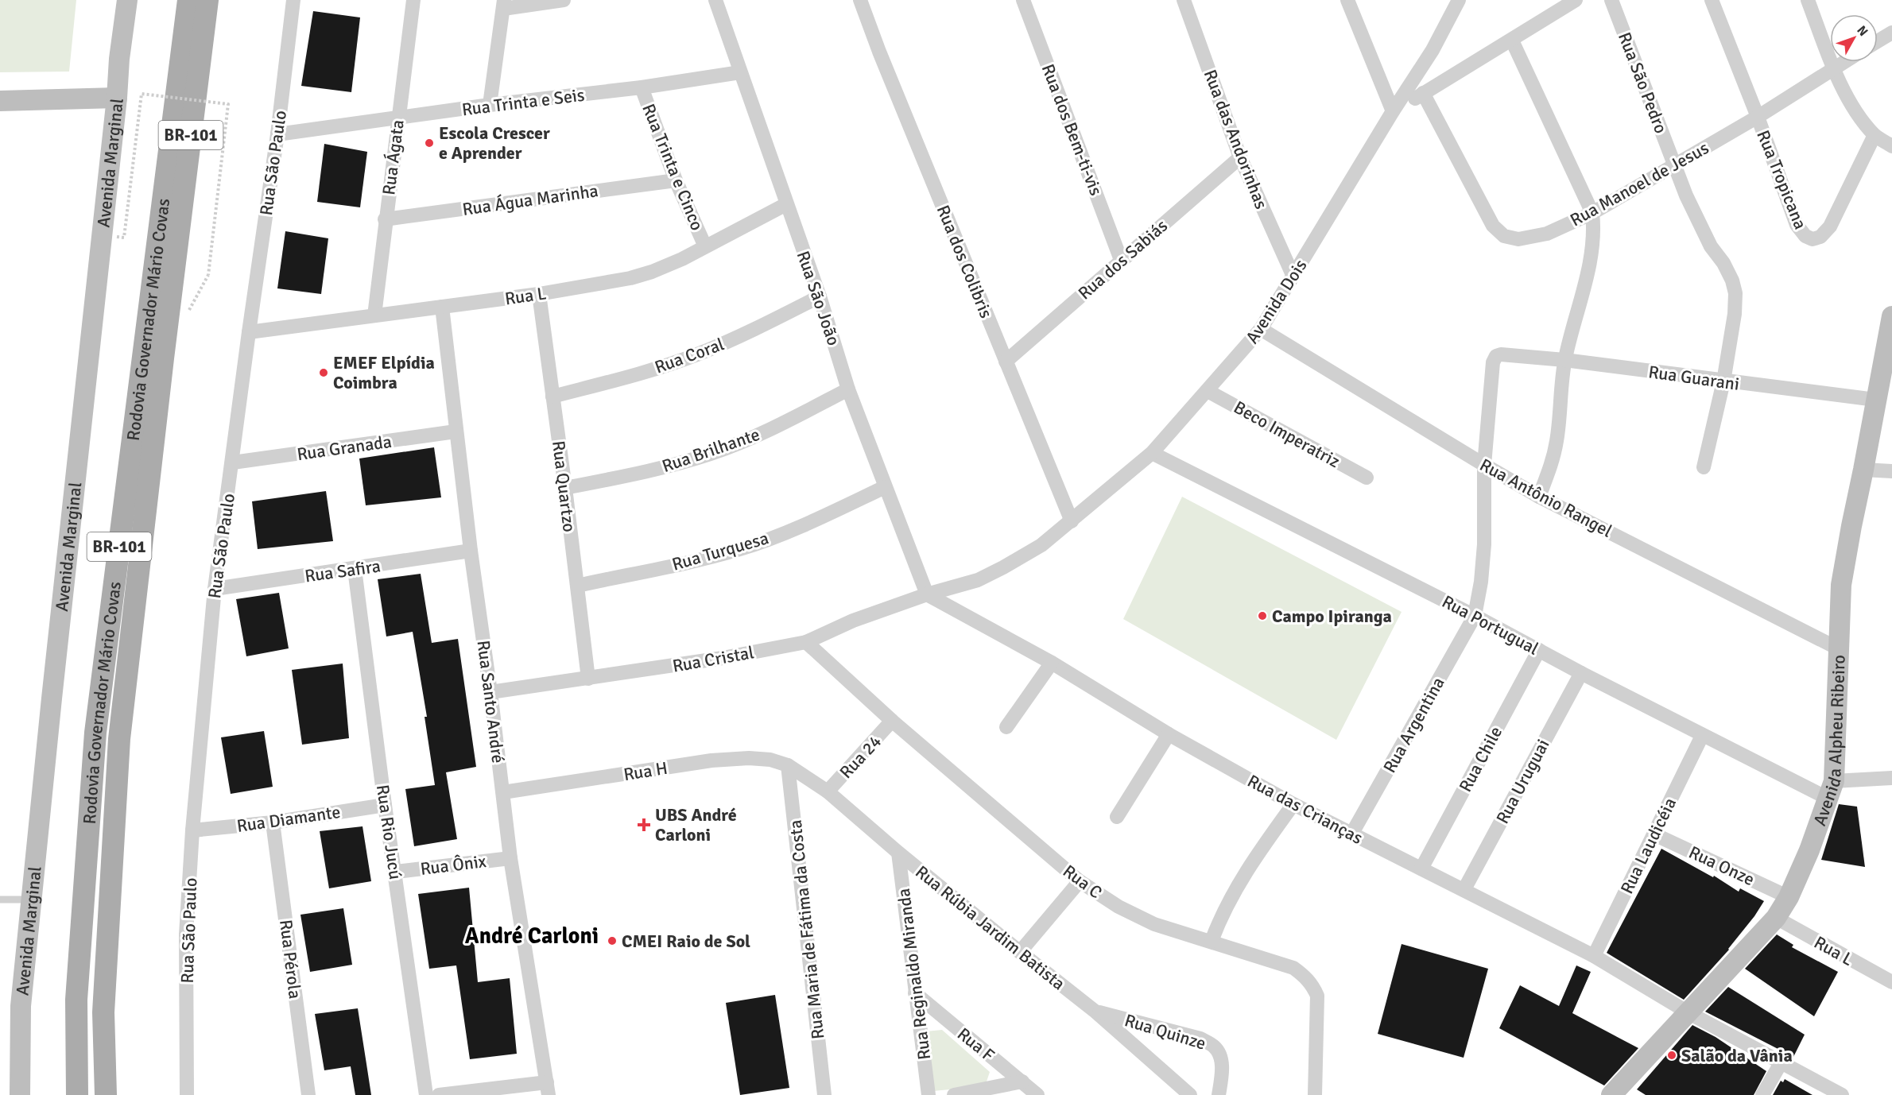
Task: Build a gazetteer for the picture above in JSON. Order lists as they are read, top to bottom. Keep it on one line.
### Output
{"streets":{"main road":["BR-101","Rodovia Governador Mário Covas"],"street":["Rua São Pedro","Rua Trinta e Seis","Rua dos Bem-ti-vis","Rua das Andorinhas","Rua Ágata","Avenida Marginal","Rua São Paulo","Rua Trinta e Cinco","Rua Tropicana","Rua Manoel de Jesus","Rua Água Marinha","Rua dos Sabiás","Rua dos Colibris","Rua L","Rua São João","Avenida Dois","Rua Coral","Rua Guarani","Beco Imperatriz","Rua Granada","Rua Brilhante","Rua Quartzo","Rua Antônio Rangel","Rua Turquesa","Rua Safira","Rua Portugual","Rua Cristal","Rua Santo André","Rua Argentina","Avenida Alpheu Ribeiro","Rua 24","Rua Chile","Rua H","Rua Uruguai","Rua das Crianças","Rua Diamante","Rua Rio Jucú","Rua Laudicéia","Rua Ônix","Rua Onze","Rua C","Rua Rúbia Jardim Batista","Rua Maria de Fátima da Costa","Rua Pérola","Rua Reginaldo Miranda","Rua Quinze","Rua F"]},"crossings":[["Rua São Pedro","Rua Manoel de Jesus"],["Rua São Pedro","Rua Guarani"],["Rua Trinta e Seis","Rua Ágata"],["Rua Trinta e Seis","Rua São Paulo"],["Rua Trinta e Seis","Rua Trinta e Cinco"],["Rua Trinta e Seis","Rua São João"],["Rua dos Bem-ti-vis","Rua dos Sabiás"],["Rua das Andorinhas","Rua dos Sabiás"],["Rua das Andorinhas","Avenida Dois"],["Rua Ágata","Rua Água Marinha"],["Rua Ágata","Rua L"],["Rua São Paulo","Rua L"],["Rua São Paulo","Rua Granada"],["Rua São Paulo","Rua Safira"],["Rua São Paulo","Rua Diamante"],["Rua Trinta e Cinco","Rua Água Marinha"],["Rua Trinta e Cinco","Rua L"],["Rua Tropicana","Rua Manoel de Jesus"],["Rua Manoel de Jesus","Avenida Dois"],["Rua dos Sabiás","Rua dos Colibris"],["Rua dos Colibris","Avenida Dois"],["Rua L","Rua São João"],["Rua L","Rua Quartzo"],["Rua L","Rua Santo André"],["Rua L","Avenida Alpheu Ribeiro"],["Rua São João","Avenida Dois"],["Rua São João","Rua Coral"],["Rua São João","Rua Brilhante"],["Rua São João","Rua Turquesa"],["Rua São João","Rua Cristal"],["Rua São João","Rua das Crianças"],["Avenida Dois","Beco Imperatriz"],["Avenida Dois","Rua Antônio Rangel"],["Avenida Dois","Rua Portugual"],["Avenida Dois","Rua Cristal"],["Avenida Dois","Rua das Crianças"],["Rua Coral","Rua Quartzo"],["Rua Guarani","Rua Argentina"],["Rua Guarani","Avenida Alpheu Ribeiro"],["Rua Granada","Rua Santo André"],["Rua Brilhante","Rua Quartzo"],["Rua Quartzo","Rua Turquesa"],["Rua Quartzo","Rua Cristal"],["Rua Antônio Rangel","Rua Argentina"],["Rua Antônio Rangel","Avenida Alpheu Ribeiro"],["Rua Safira","Rua Santo André"],["Rua Safira","Rua Rio Jucú"],["Rua Portugual","Rua Argentina"],["Rua Portugual","Avenida Alpheu Ribeiro"],["Rua Portugual","Rua Chile"],["Rua Portugual","Rua Uruguai"],["Rua Portugual","Rua Laudicéia"],["Rua Cristal","Rua Santo André"],["Rua Cristal","Rua das Crianças"],["Rua Cristal","Rua C"],["Rua Santo André","Rua H"],["Rua Santo André","Rua Ônix"],["Rua Argentina","Rua das Crianças"],["Avenida Alpheu Ribeiro","Rua das Crianças"],["Avenida Alpheu Ribeiro","Rua Onze"],["Rua 24","Rua C"],["Rua 24","Rua Rúbia Jardim Batista"],["Rua Chile","Rua das Crianças"],["Rua H","Rua Rúbia Jardim Batista"],["Rua H","Rua Maria de Fátima da Costa"],["Rua Uruguai","Rua das Crianças"],["Rua das Crianças","Rua Laudicéia"],["Rua Diamante","Rua Rio Jucú"],["Rua Diamante","Rua Pérola"],["Rua Rio Jucú","Rua Ônix"],["Rua Laudicéia","Rua Onze"],["Rua Rúbia Jardim Batista","Rua Maria de Fátima da Costa"],["Rua Rúbia Jardim Batista","Rua Reginaldo Miranda"],["Rua Rúbia Jardim Batista","Rua Quinze"],["Rua Reginaldo Miranda","Rua F"]],"districts":["André Carloni"],"places":{"other":["Escola Crescer e Aprender","EMEF Elpídia Coimbra","Campo Ipiranga","CMEI Raio de Sol","Salão da Vânia"],"health":["UBS André Carloni"]},"north":"top right"}
